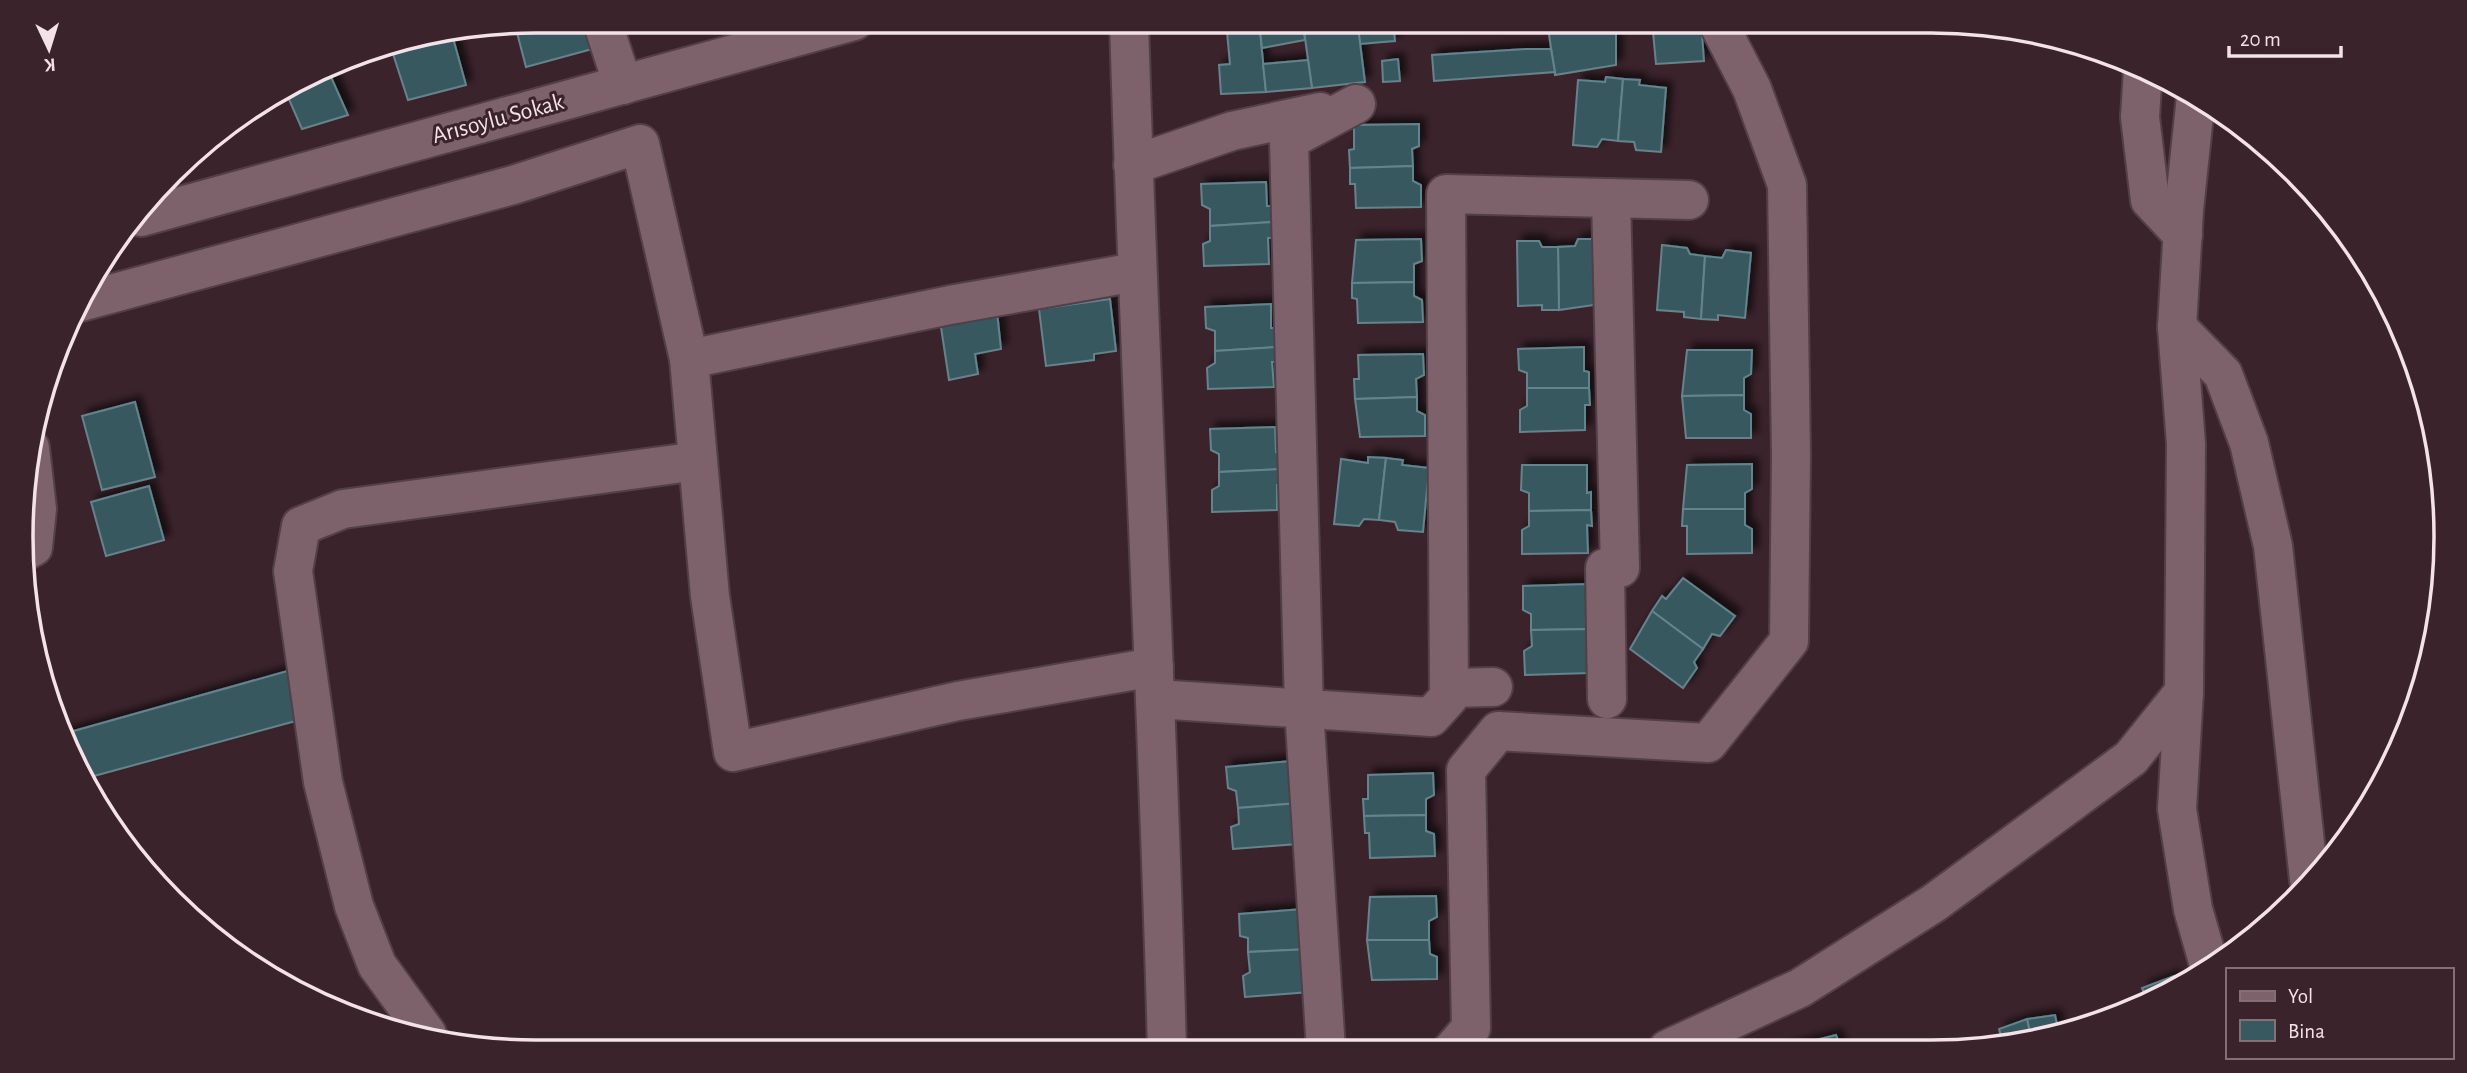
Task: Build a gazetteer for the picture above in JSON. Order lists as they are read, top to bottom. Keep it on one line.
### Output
{"streets":{"street":["Arısoylu Sokak"]},"legend":["Yol","Bina"],"scale_bar":"20 m","north":"bottom"}
